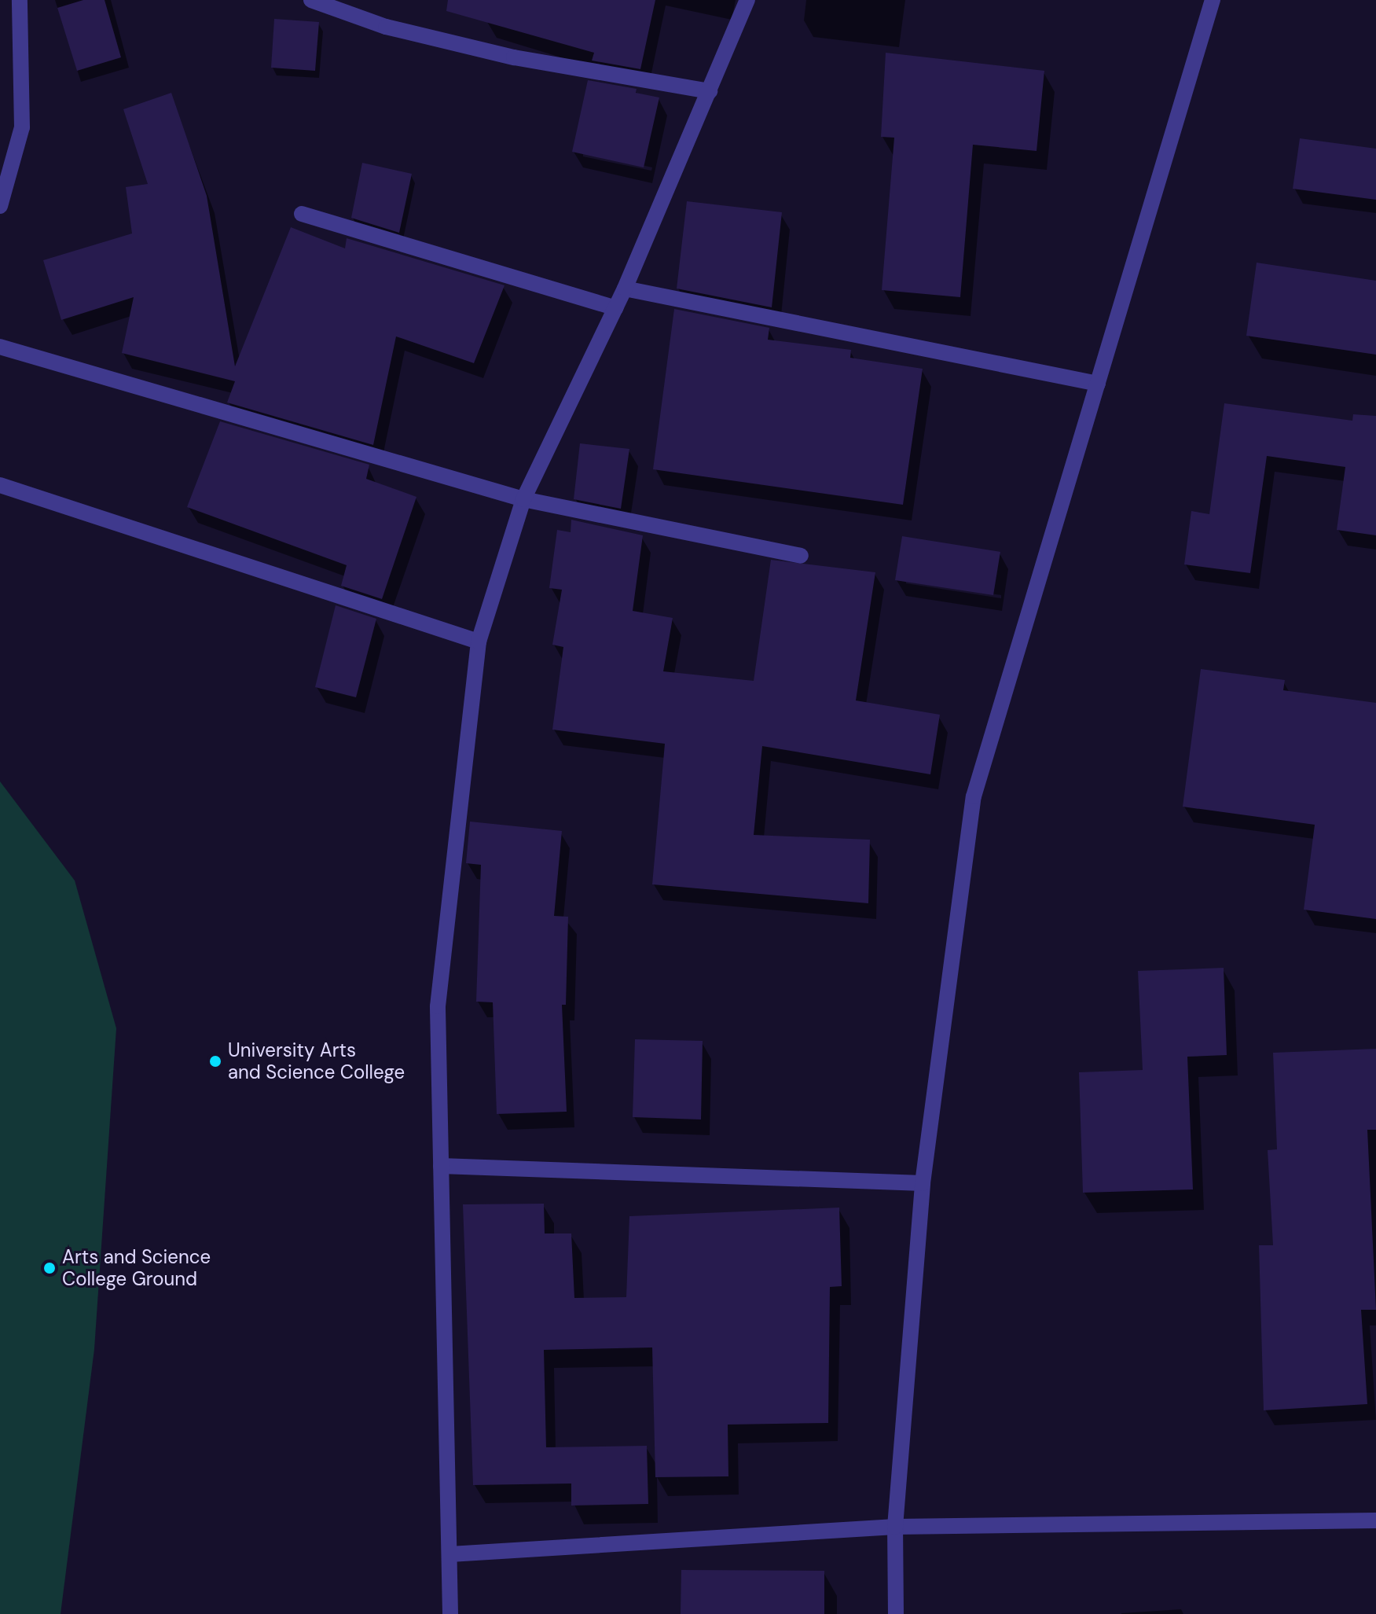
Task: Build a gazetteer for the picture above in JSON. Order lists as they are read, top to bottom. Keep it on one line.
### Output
{"places":["University Arts and Science College","Arts and Science College Ground"]}
